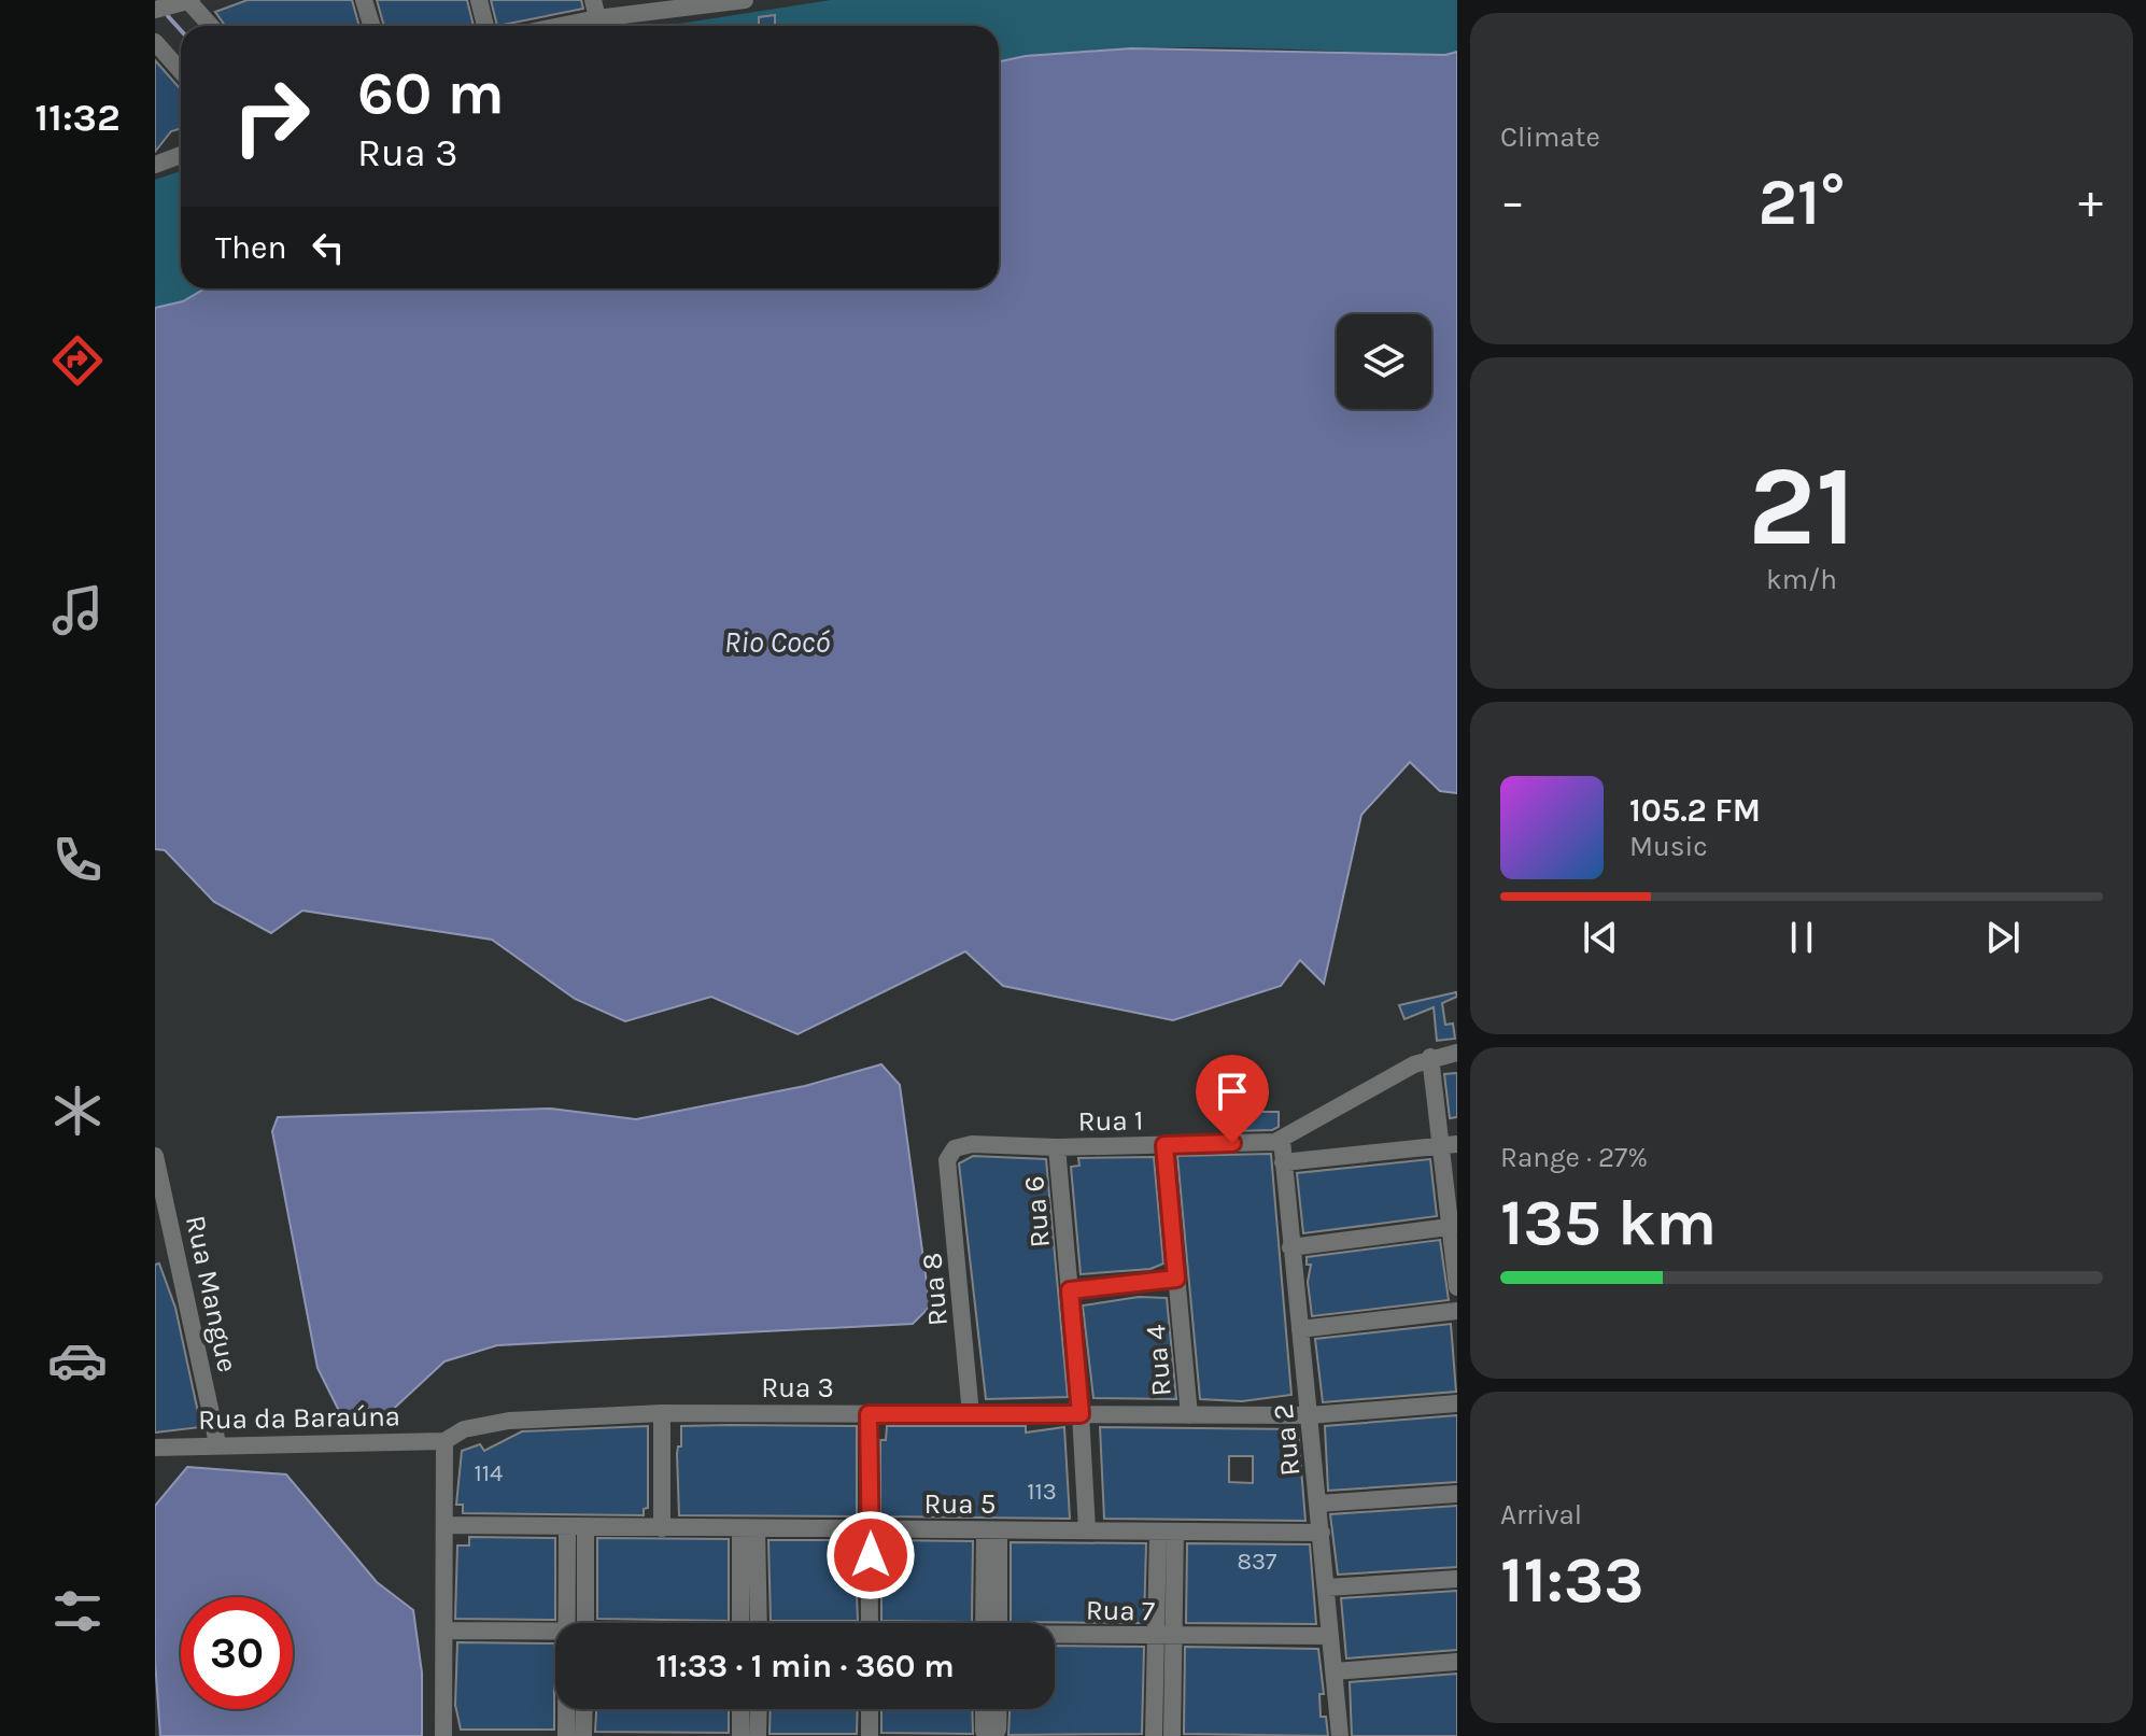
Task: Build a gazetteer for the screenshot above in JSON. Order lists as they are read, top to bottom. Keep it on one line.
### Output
{"streets":{"street":["Rua 1","Rua 6","Rua 8","Rua Mangue","Rua 4","Rua 3","Rua da Baraúna","Rua 2","Rua 5","Rua 7"]},"crossings":[["Rua 1","Rua 6"],["Rua 1","Rua 8"],["Rua 1","Rua 4"],["Rua 1","Rua 2"],["Rua 6","Rua 3"],["Rua 6","Rua 5"],["Rua 8","Rua 3"],["Rua Mangue","Rua da Baraúna"],["Rua 4","Rua 3"],["Rua 3","Rua da Baraúna"],["Rua 3","Rua 2"],["Rua 2","Rua 5"],["Rua 2","Rua 7"]],"water":["Rio Cocó"],"house_numbers":["114","113","837"],"page":{"tabs":"11:32","tile":["Climate",["21","km/h"],["Range · 27%","135 km"],["Arrival","11:33"]],"turn":["60 m","Rua 3"],"heat":["−","21°","+"],"then":"Then","song":["105.2 FM","Music"],"limit":"30","trip":"11:33 · 1 min · 360 m"}}
